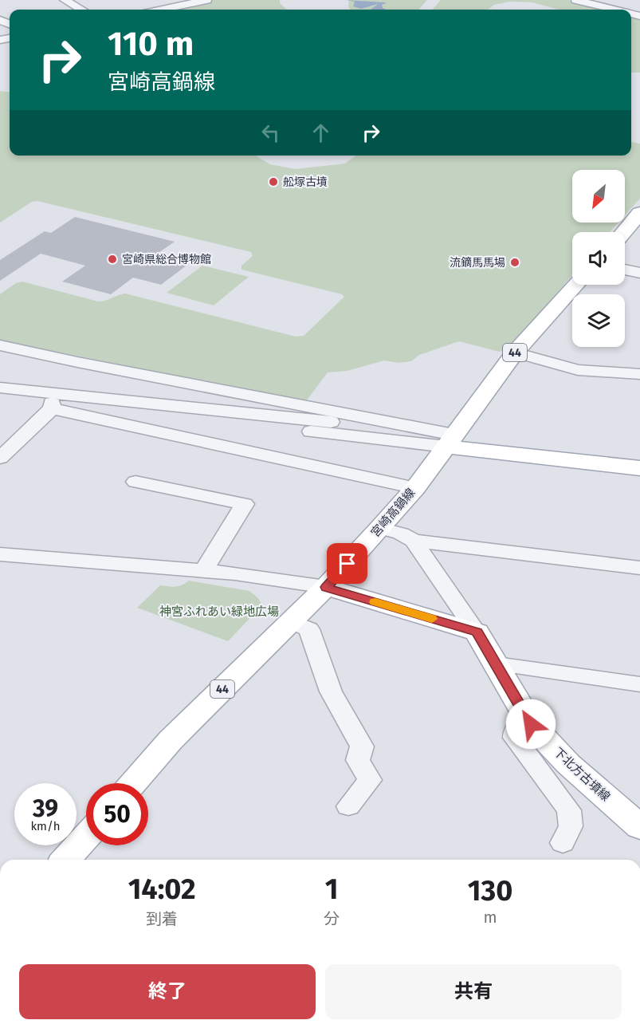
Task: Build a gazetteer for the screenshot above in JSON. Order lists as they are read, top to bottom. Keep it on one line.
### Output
{"streets":{"main road":["44","宮崎高鍋線","下北方古墳線"]},"parks":["神宮ふれあい緑地広場"],"places":["舩塚古墳","宮崎県総合博物館","流鏑馬馬場"],"north":"bottom left","page":{"turn":["110 m","宮崎高鍋線"],"speed":"39 km/h","limit":"50","eta":["14:02","到着","1","分","130","m"],"buttons":["終了","共有"]}}
